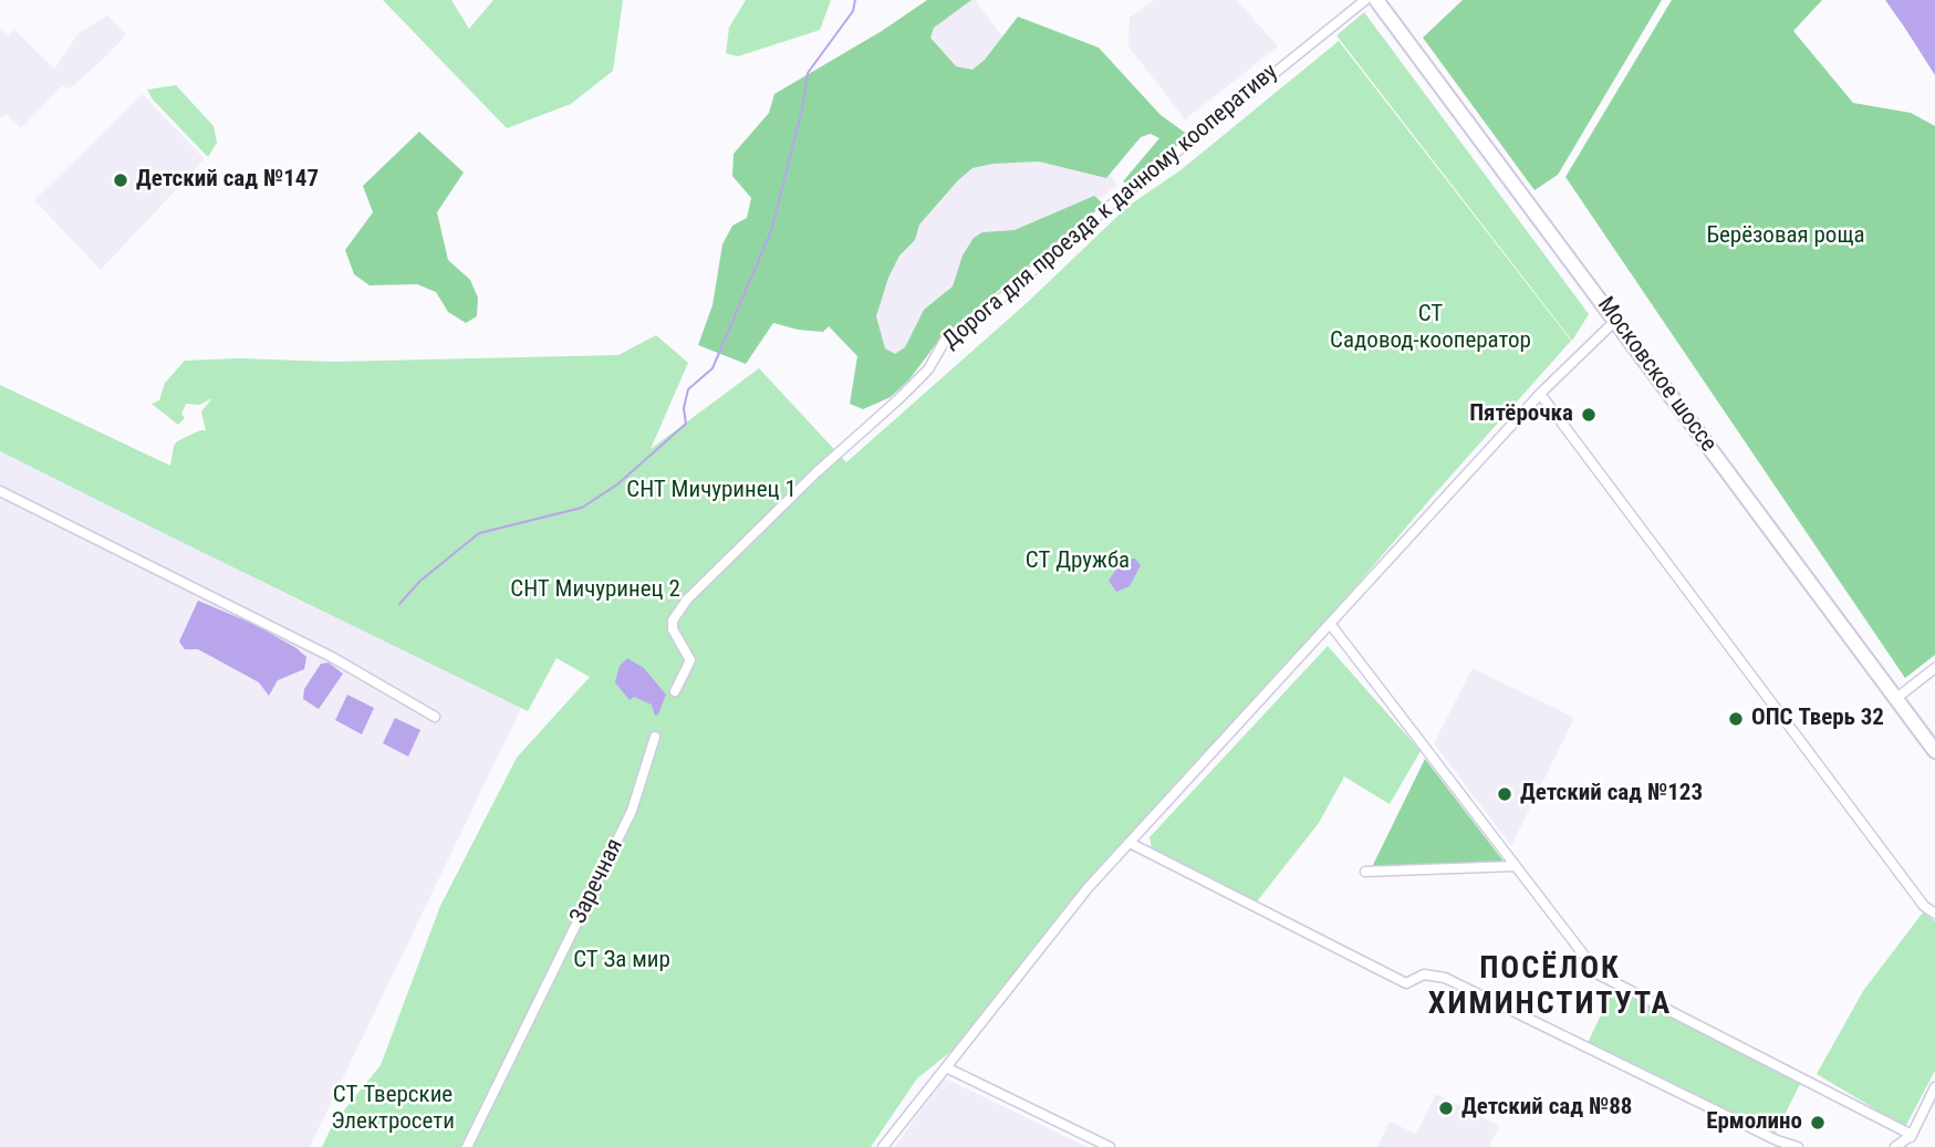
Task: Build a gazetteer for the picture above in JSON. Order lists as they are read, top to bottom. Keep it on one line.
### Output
{"streets":{"main road":["Московское шоссе"],"street":["Дорога для проезда к дачному кооперативу","Заречная"]},"districts":["ПОСЁЛОК ХИМИНСТИТУТА"],"parks":["Берёзовая роща","СТ Садовод-кооператор","СНТ Мичуринец 1","СТ Дружба","СНТ Мичуринец 2","СТ За мир","СТ Тверские Электросети"],"places":["Детский сад №147","Пятёрочка","ОПС Тверь 32","Детский сад №123","Детский сад №88","Ермолино"]}
